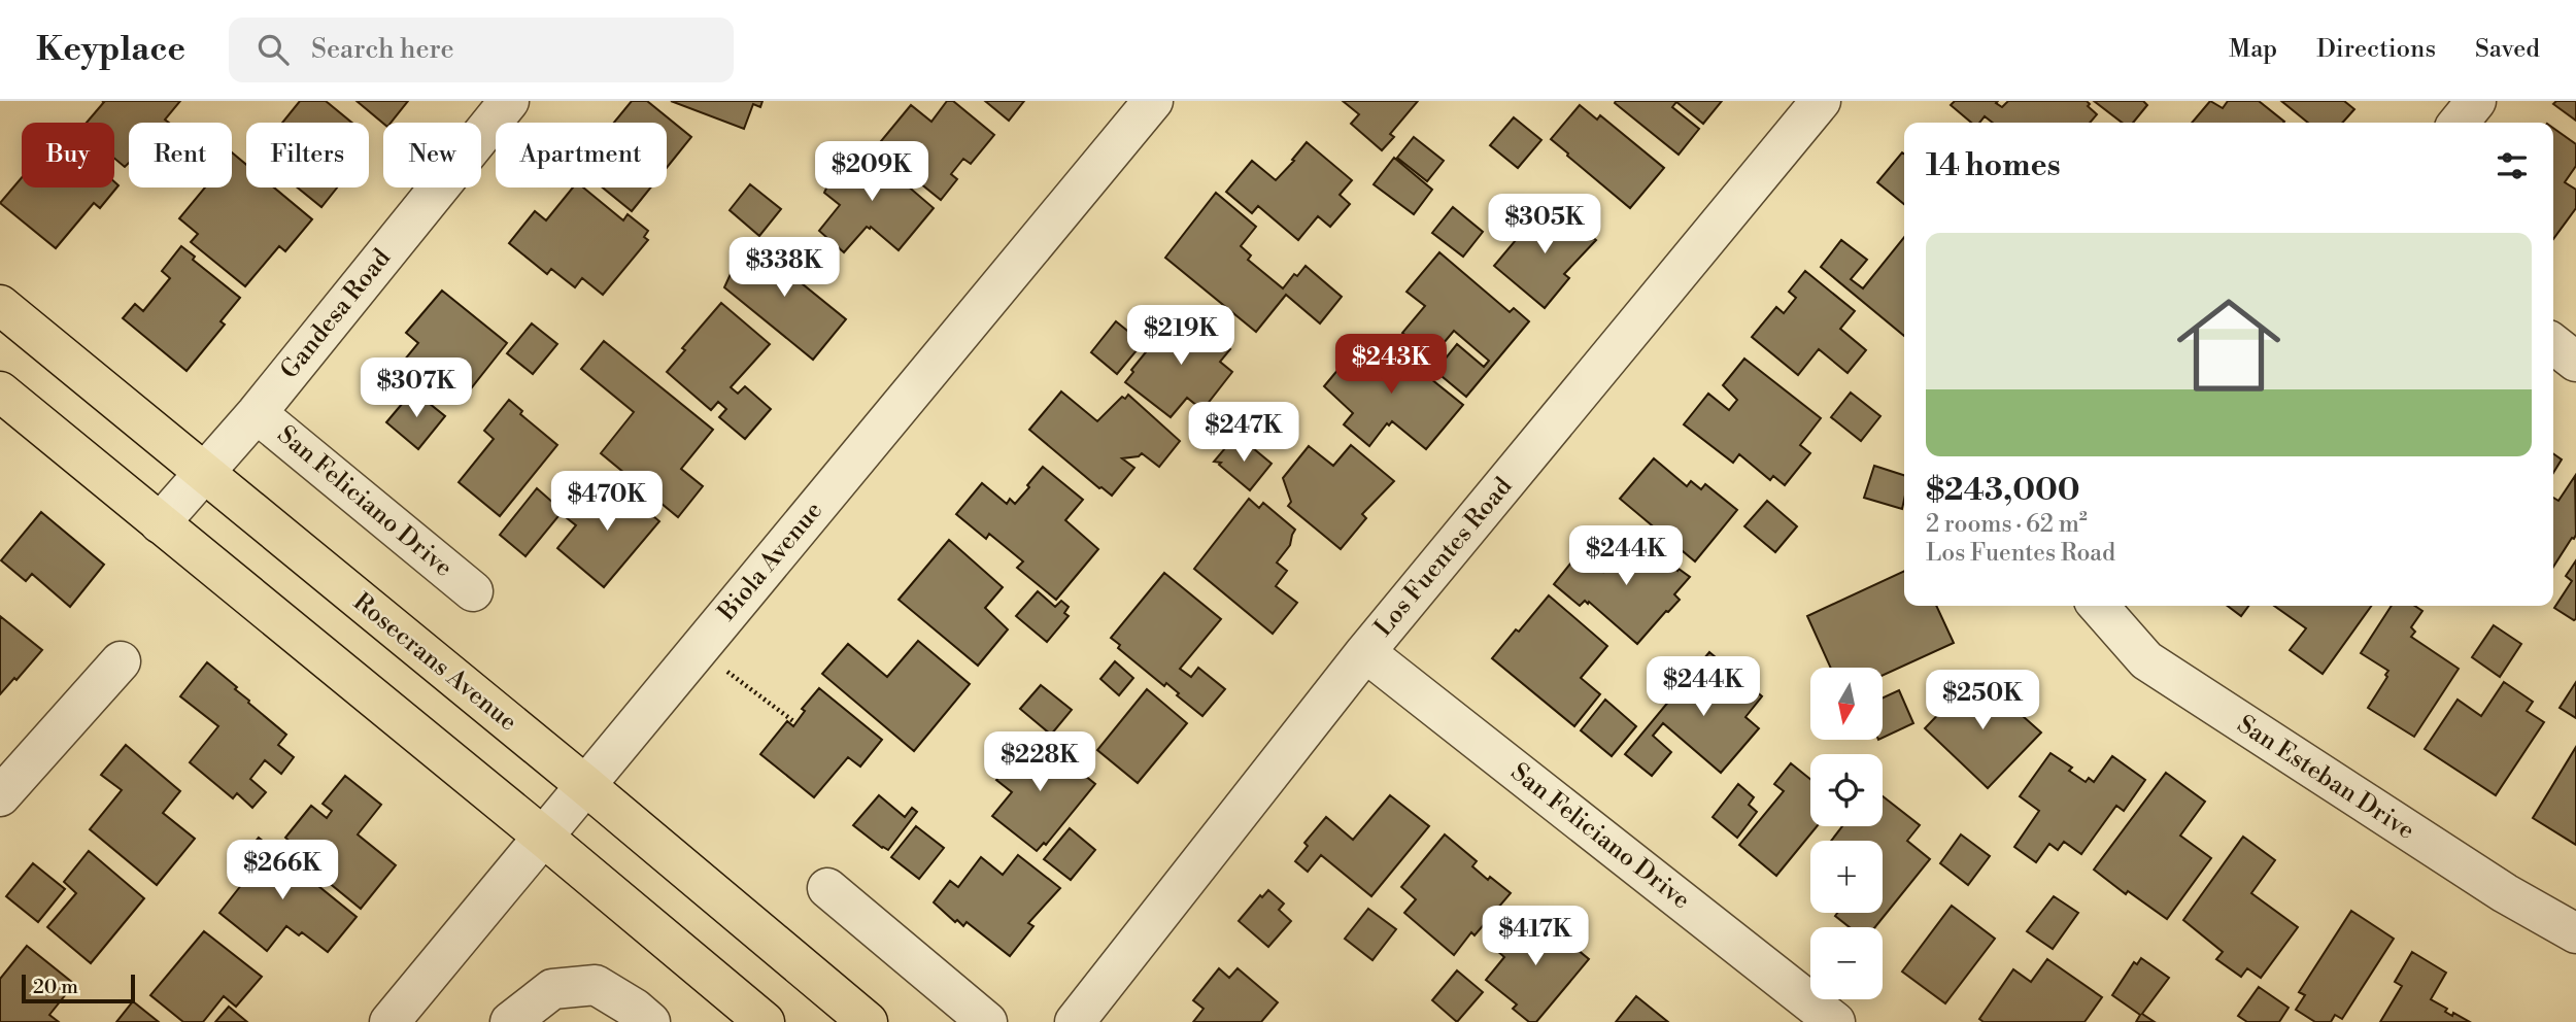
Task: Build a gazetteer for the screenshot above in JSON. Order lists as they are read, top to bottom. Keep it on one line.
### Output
{"streets":{"main road":["Rosecrans Avenue"],"street":["Gandesa Road","San Feliciano Drive","Los Fuentes Road","Biola Avenue","San Esteban Drive"]},"crossings":[["Gandesa Road","San Feliciano Drive"],["Gandesa Road","Rosecrans Avenue"],["San Feliciano Drive","Los Fuentes Road"],["Biola Avenue","Rosecrans Avenue"]],"scale_bar":"20 m","north":"bottom","page":{"header":"Keyplace","search":"Search here","nav":["Map","Directions","Saved"],"chip":["Buy","Rent","Filters","New","Apartment"],"heading":"14 homes","price":["$209K","$305K","$338K","$219K","$243K","$307K","$247K","$470K","$244K","$244K","$250K","$228K","$266K","$417K"],"list":[{"name":"$243,000","note":"2 rooms · 62 m² · Los Fuentes Road"}],"map_buttons":["+","−"],"scale":"20 m"}}
